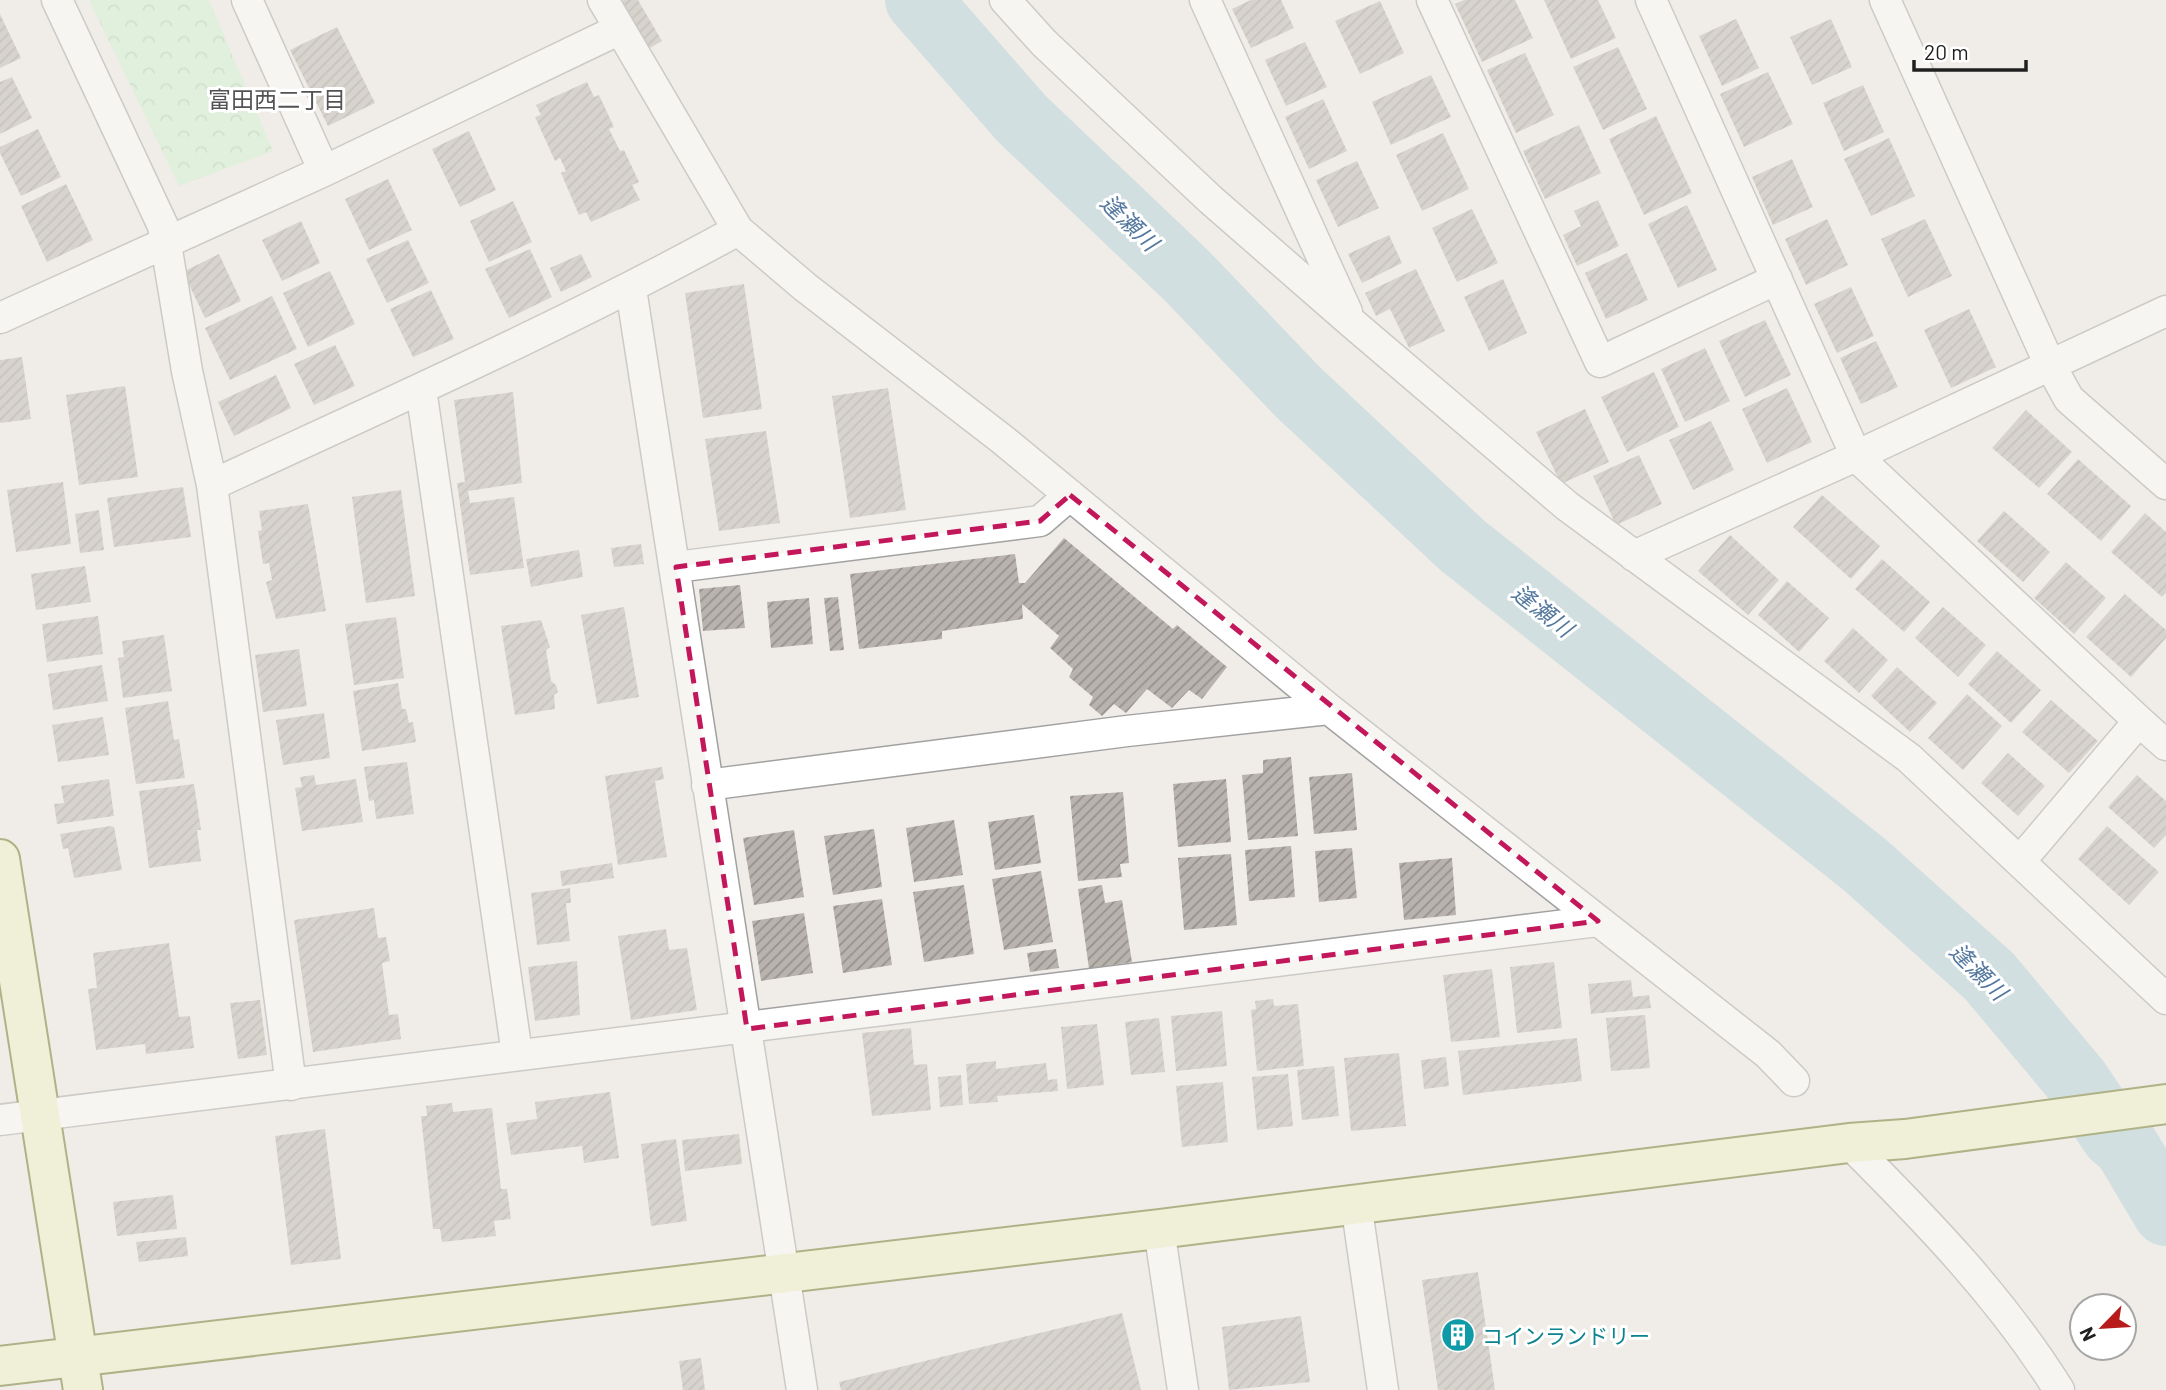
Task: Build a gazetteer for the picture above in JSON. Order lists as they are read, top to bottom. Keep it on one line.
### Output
{"districts":["富田西二丁目"],"water":["逢瀬川"],"places":{"building":["コインランドリー"]},"scale_bar":"20 m","north":"bottom left"}
